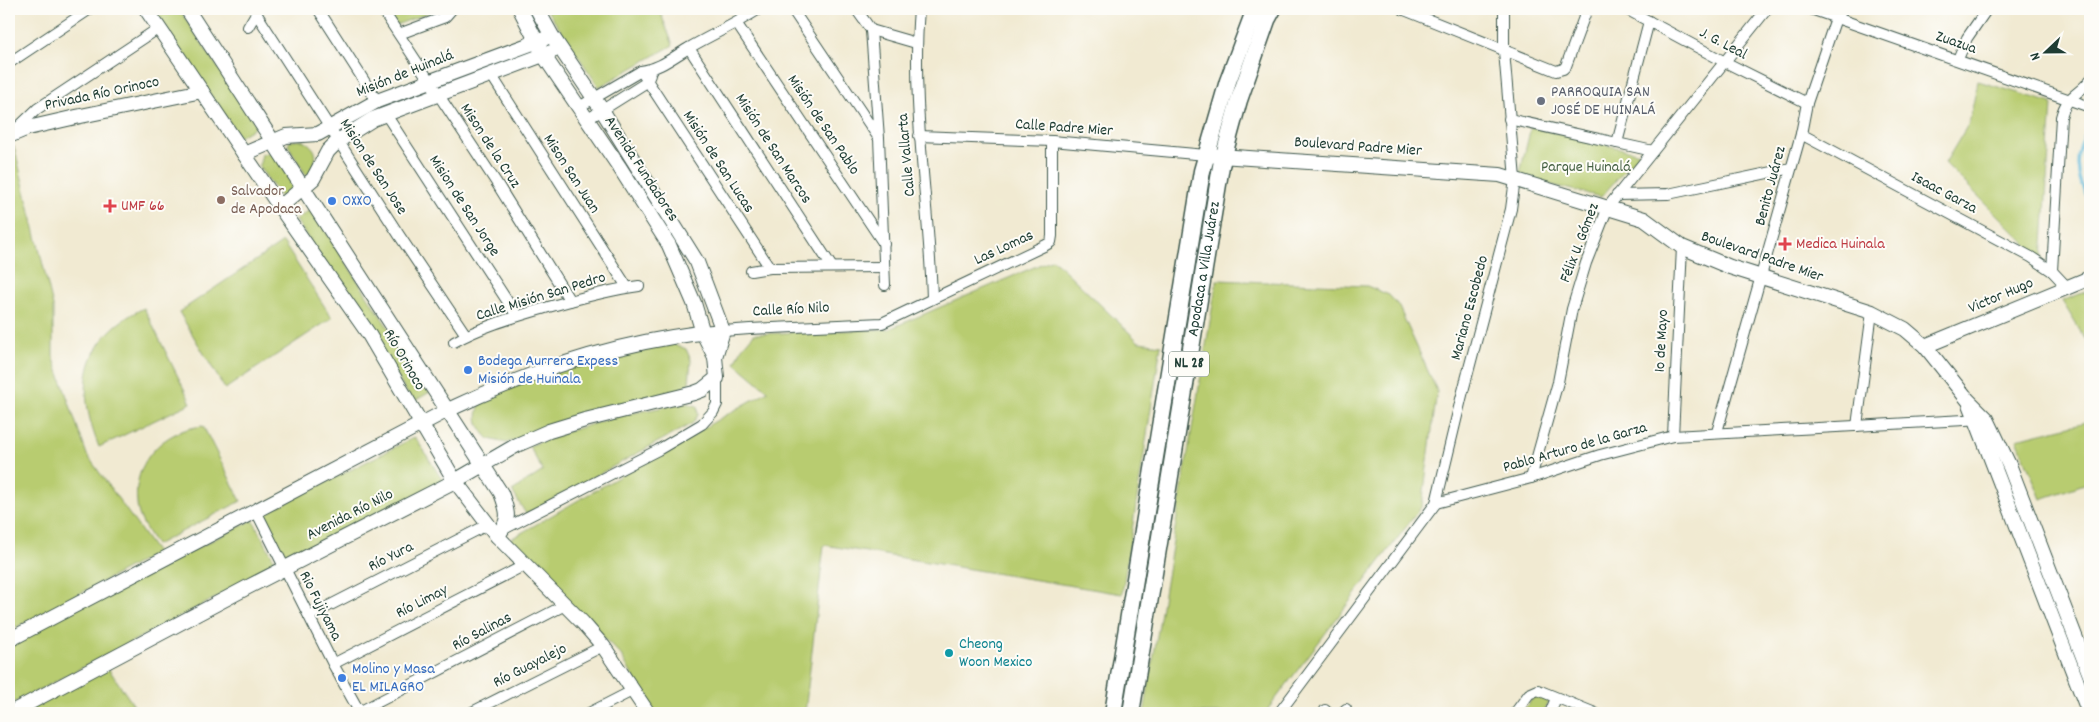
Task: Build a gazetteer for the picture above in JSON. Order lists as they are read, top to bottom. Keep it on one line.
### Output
{"streets":{"main road":["Apodaca a Villa Juárez","NL 28"],"street":["Zuazua","J. G. Leal","Misión de Huinalá","Privada Río Orinoco","Misión de San Pablo","Calle Padre Mier","Mison de la Cruz","Boulevard Padre Mier","Misión de San Marcos","Calle Vallarta","Misión de San Lucas","Mision de San Jose","Avenida Fundadores","Mison San Juan","Benito Juárez","Isaac Garza","Mision de San Jorge","Félix U. Gómez","Las Lomas","Victor Hugo","Calle Misión San Pedro","Mariano Escobedo","Calle Río Nilo","1o de Mayo","Río Orinoco","Pablo Arturo de la Garza","Avenida Río Nilo","Río Yura","Río Limay","Rio Fujiyama","Río Salinas","Río Guayalejo"]},"crossings":[["Zuazua","Benito Juárez"],["J. G. Leal","Benito Juárez"],["J. G. Leal","Félix U. Gómez"],["Misión de Huinalá","Mison de la Cruz"],["Misión de Huinalá","Mision de San Jose"],["Misión de Huinalá","Avenida Fundadores"],["Misión de Huinalá","Mison San Juan"],["Misión de Huinalá","Mision de San Jorge"],["Misión de Huinalá","Río Orinoco"],["Privada Río Orinoco","Río Orinoco"],["Calle Padre Mier","Boulevard Padre Mier"],["Calle Padre Mier","Calle Vallarta"],["Calle Padre Mier","Las Lomas"],["Calle Padre Mier","Apodaca a Villa Juárez"],["Mison de la Cruz","Calle Misión San Pedro"],["Boulevard Padre Mier","Benito Juárez"],["Boulevard Padre Mier","Félix U. Gómez"],["Boulevard Padre Mier","Apodaca a Villa Juárez"],["Boulevard Padre Mier","Victor Hugo"],["Boulevard Padre Mier","Mariano Escobedo"],["Boulevard Padre Mier","1o de Mayo"],["Boulevard Padre Mier","Pablo Arturo de la Garza"],["Calle Vallarta","Las Lomas"],["Calle Vallarta","Calle Río Nilo"],["Mision de San Jose","Calle Misión San Pedro"],["Avenida Fundadores","Calle Río Nilo"],["Avenida Fundadores","Río Orinoco"],["Avenida Fundadores","Avenida Río Nilo"],["Mison San Juan","Calle Misión San Pedro"],["Benito Juárez","Isaac Garza"],["Benito Juárez","Pablo Arturo de la Garza"],["Isaac Garza","Victor Hugo"],["Mision de San Jorge","Calle Misión San Pedro"],["Félix U. Gómez","Pablo Arturo de la Garza"],["Las Lomas","Calle Río Nilo"],["Mariano Escobedo","Pablo Arturo de la Garza"],["1o de Mayo","Pablo Arturo de la Garza"],["Río Orinoco","Avenida Río Nilo"],["Río Orinoco","Río Yura"],["Río Orinoco","Río Limay"],["Río Orinoco","Río Salinas"],["Río Orinoco","Río Guayalejo"],["Avenida Río Nilo","Rio Fujiyama"],["Río Yura","Rio Fujiyama"],["Río Limay","Rio Fujiyama"],["Rio Fujiyama","Río Salinas"]],"parks":["Parque Huinalá"],"places":{"other":["PARROQUIA SAN JOSÉ DE HUINALÁ","Salvador de Apodaca","OXXO","Bodega Aurrera Expess Misión de Huinala","Cheong Woon Mexico","Molino y Masa EL MILAGRO"],"health":["UMF 66","Medica Huinala"]},"north":"left"}
